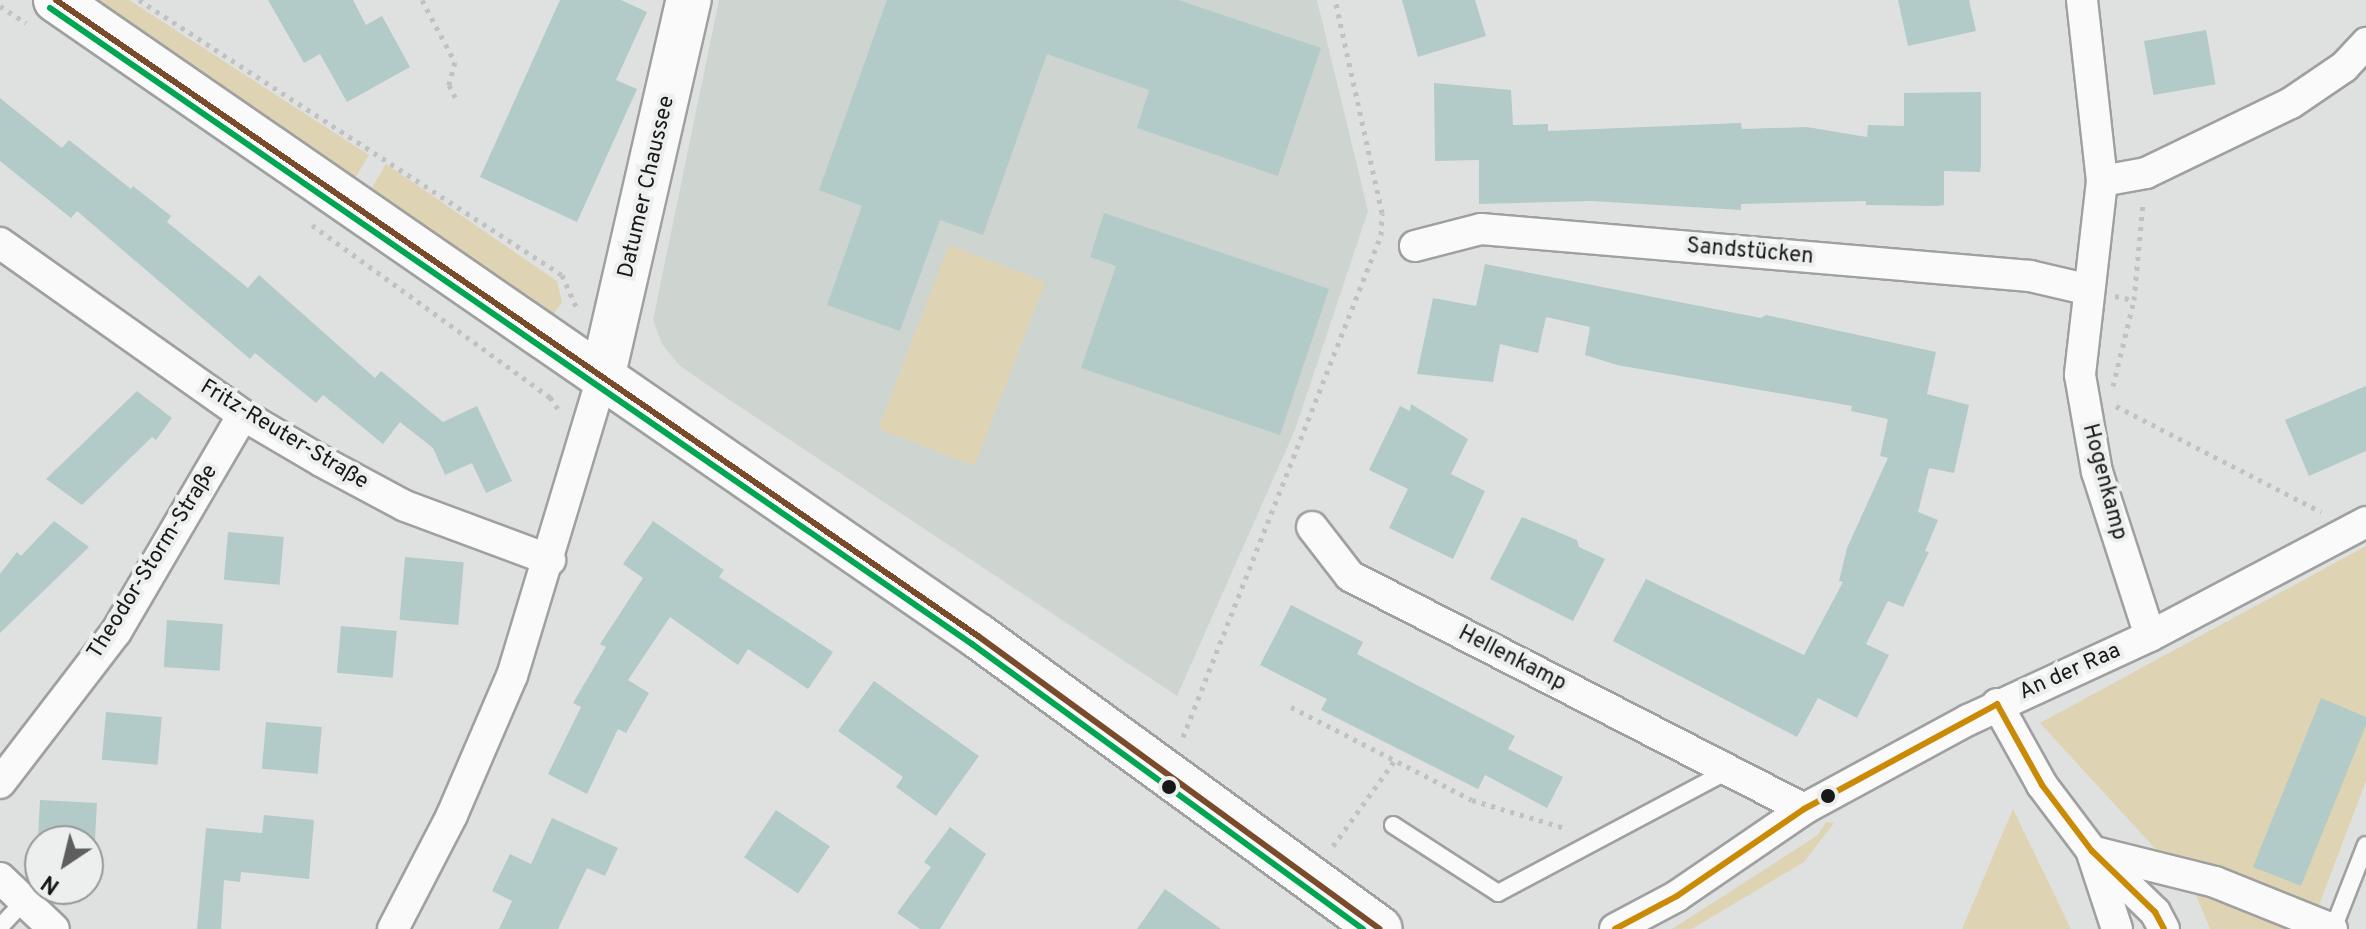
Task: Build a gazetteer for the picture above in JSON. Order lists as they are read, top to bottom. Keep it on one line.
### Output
{"streets":{"street":["Datumer Chaussee","Sandstücken","Fritz-Reuter-Straße","Hogenkamp","Theodor-Storm-Straße","Hellenkamp","An der Raa"]},"crossings":[["Sandstücken","Hogenkamp"],["Fritz-Reuter-Straße","Theodor-Storm-Straße"],["Hogenkamp","An der Raa"],["Hellenkamp","An der Raa"]],"north":"bottom left"}
